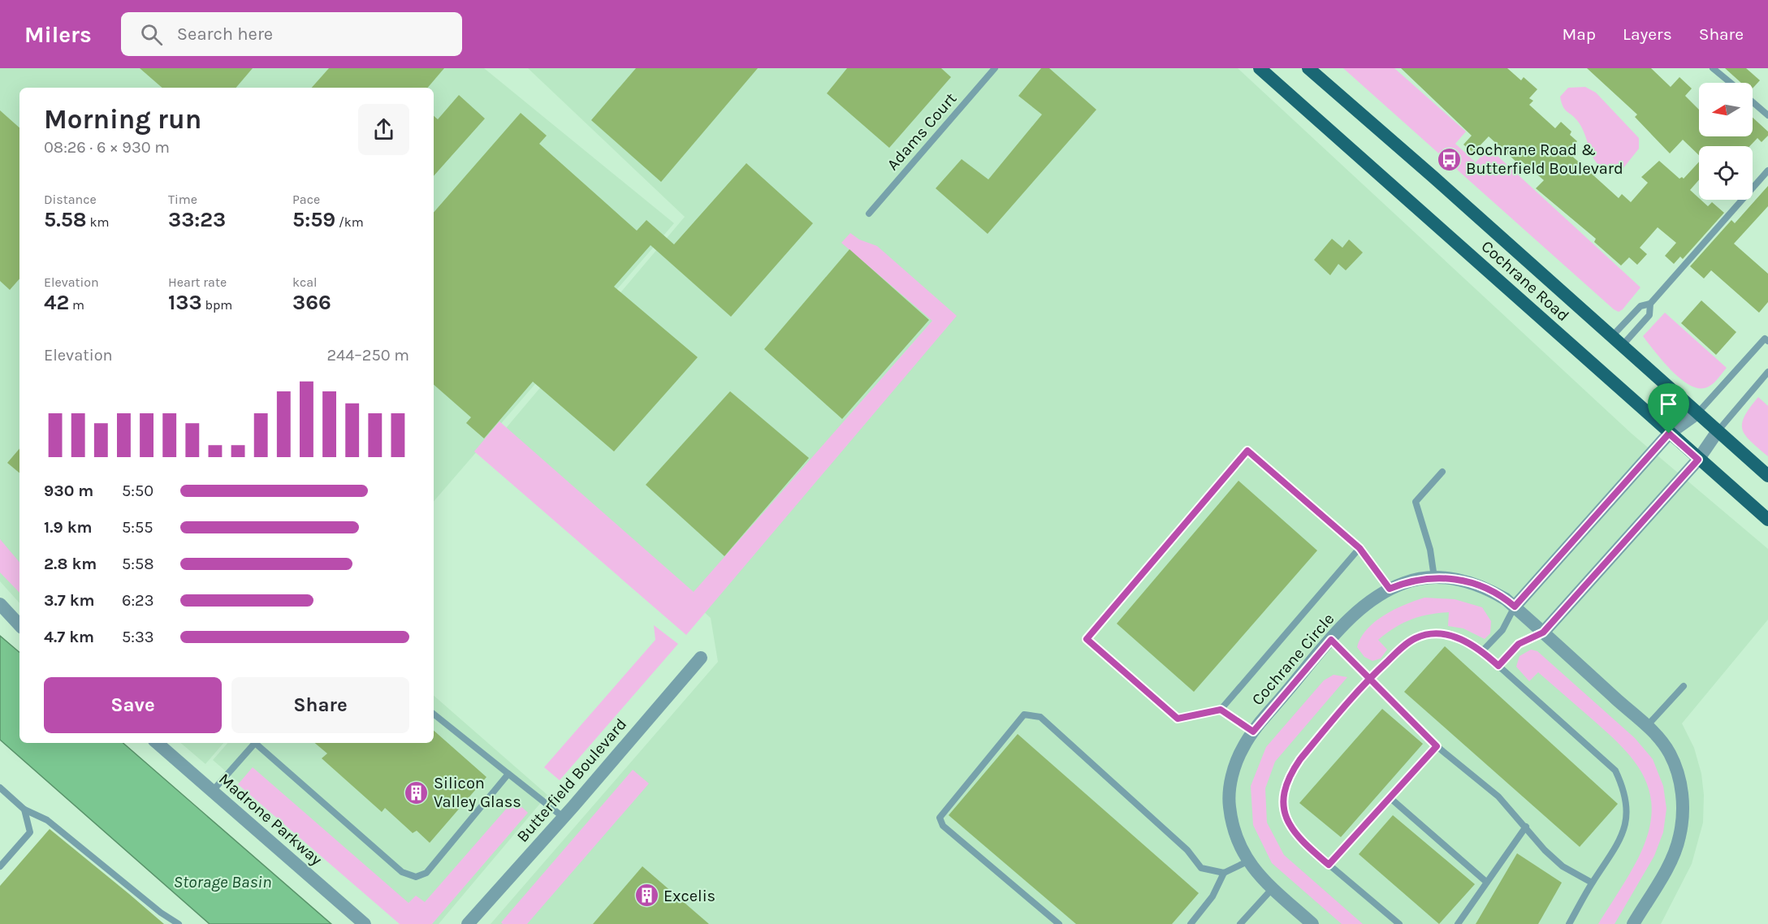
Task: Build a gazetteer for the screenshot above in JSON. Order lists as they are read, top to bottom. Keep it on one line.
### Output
{"streets":{"main road":["Cochrane Road"],"street":["Cochrane Circle","Butterfield Boulevard","Madrone Parkway"],"lane":["Adams Court"]},"water":["Storage Basin"],"places":{"bus stop":["Cochrane Road & Butterfield Boulevard"],"building":["Silicon Valley Glass","Excelis"]},"north":"left","page":{"header":"Milers","search":"Search here","nav":["Map","Layers","Share"],"heading":["Morning run","08:26 · 6 × 930 m"],"stats":[["Distance","5.58 km"],["Time","33:23"],["Pace","5:59 /km"],["Elevation","42 m"],["Heart rate","133 bpm"],["kcal","366"]],"chart":["Elevation","244–250 m"],"list":[{"name":"930 m","note":"5:50"},{"name":"1.9 km","note":"5:55"},{"name":"2.8 km","note":"5:58"},{"name":"3.7 km","note":"6:23"},{"name":"4.7 km","note":"5:33"}],"buttons":["Save","Share"]}}
